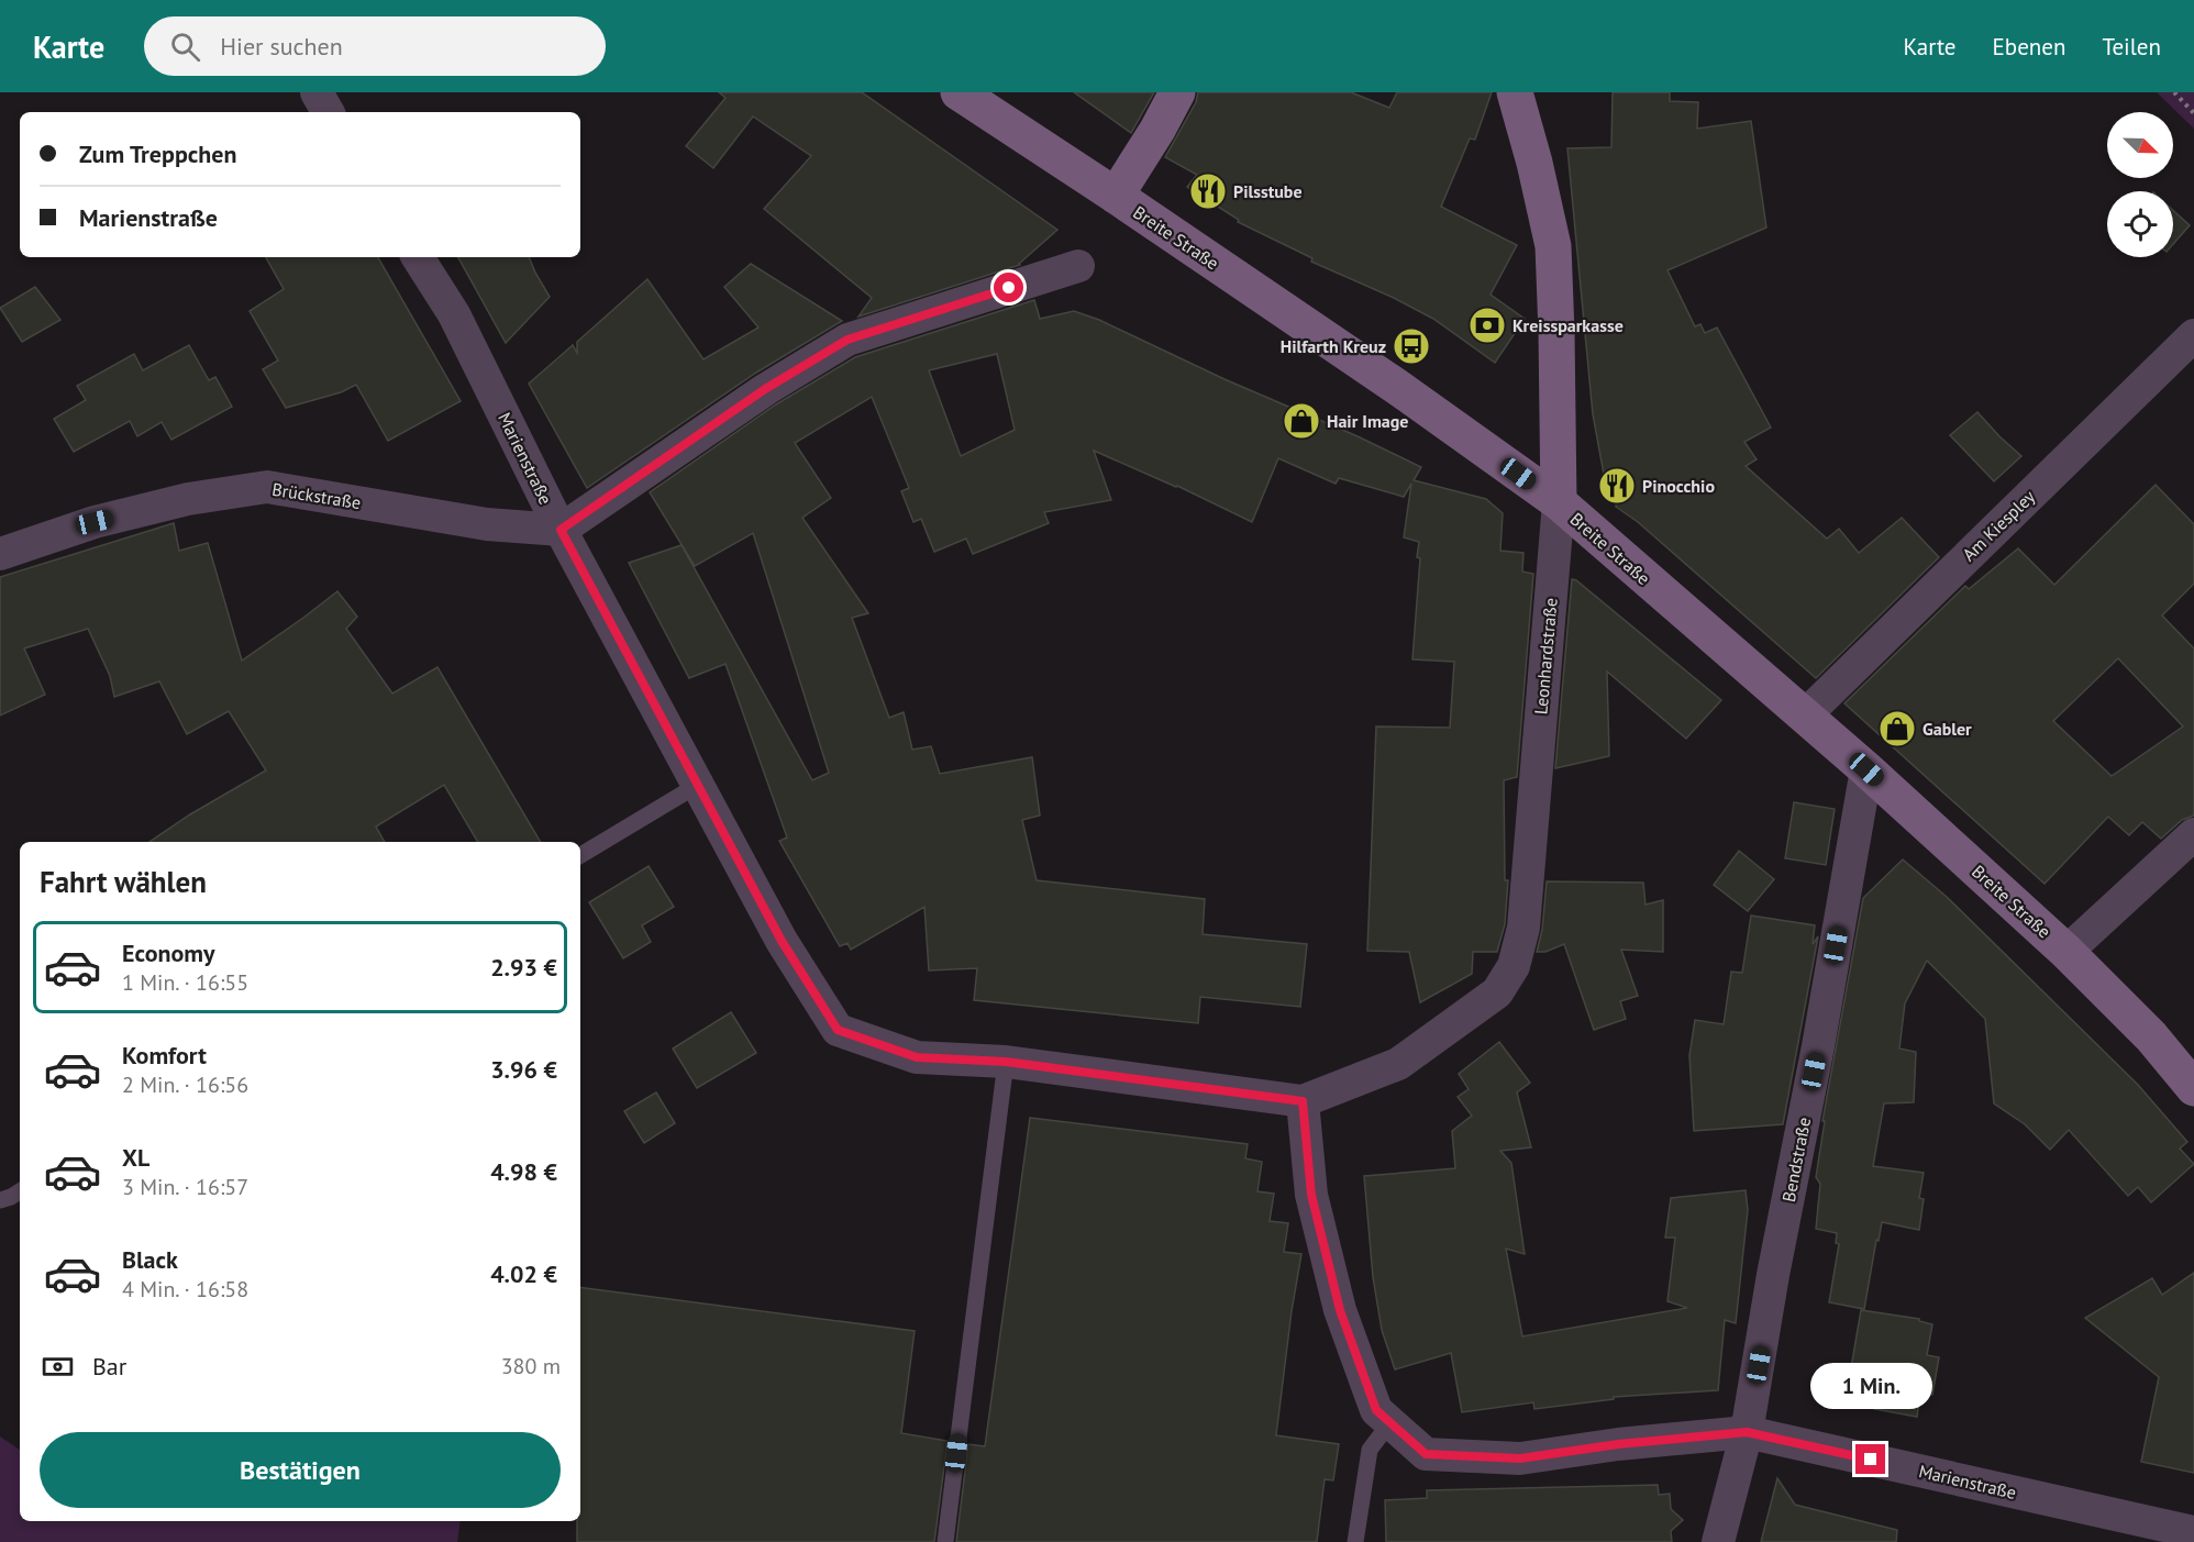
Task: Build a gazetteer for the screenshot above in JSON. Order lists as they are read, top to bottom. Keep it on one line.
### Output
{"streets":{"main road":["Breite Straße","Leonhardstraße"],"street":["Marienstraße","Brückstraße","Am Kiespley","Bendstraße"]},"crossings":[["Breite Straße","Am Kiespley"],["Breite Straße","Leonhardstraße"],["Breite Straße","Bendstraße"],["Marienstraße","Brückstraße"],["Marienstraße","Leonhardstraße"],["Marienstraße","Bendstraße"]],"places":{"restaurant":["Pilsstube","Pinocchio"],"bank":["Kreissparkasse"],"bus stop":["Hilfarth Kreuz"],"shop":["Hair Image","Gabler"]},"north":"bottom right","page":{"header":"Karte","search":"Hier suchen","nav":["Karte","Ebenen","Teilen"],"banner":["Zum Treppchen","Marienstraße"],"heading":"Fahrt wählen","list":[{"name":"Economy","note":"1 Min. · 16:55","value":"2.93 €"},{"name":"Komfort","note":"2 Min. · 16:56","value":"3.96 €"},{"name":"XL","note":"3 Min. · 16:57","value":"4.98 €"},{"name":"Black","note":"4 Min. · 16:58","value":"4.02 €"}],"pay":["Bar","380 m"],"bubble":"1 Min.","buttons":"Bestätigen"}}
